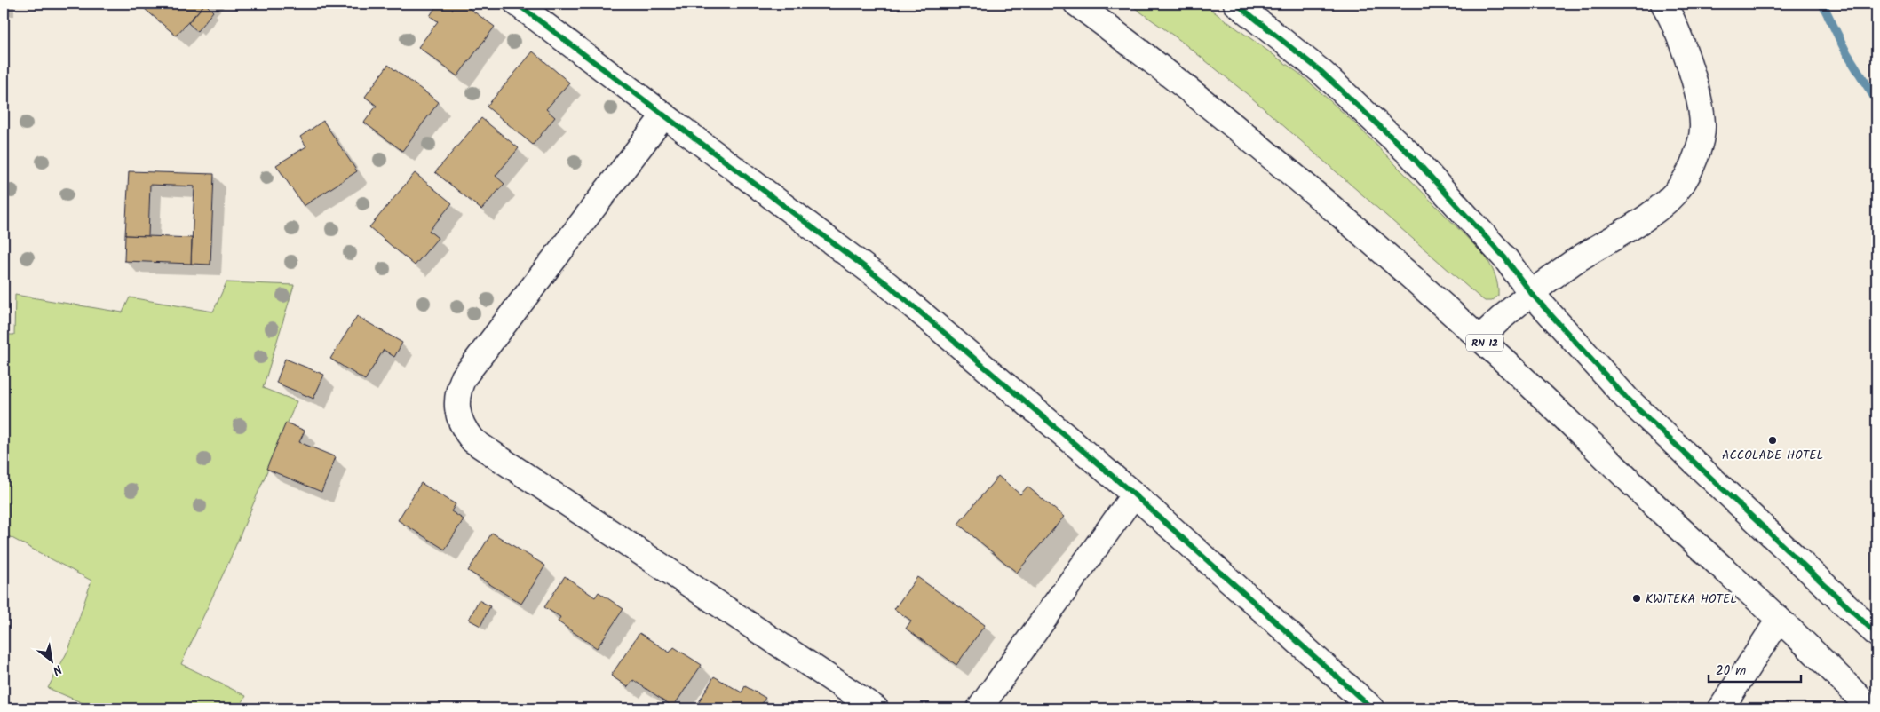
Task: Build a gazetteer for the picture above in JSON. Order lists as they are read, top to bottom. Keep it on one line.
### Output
{"streets":{"street":["RN 12"]},"places":["ACCOLADE HOTEL","KWITEKA HOTEL"],"scale_bar":"20 m","north":"bottom right"}
